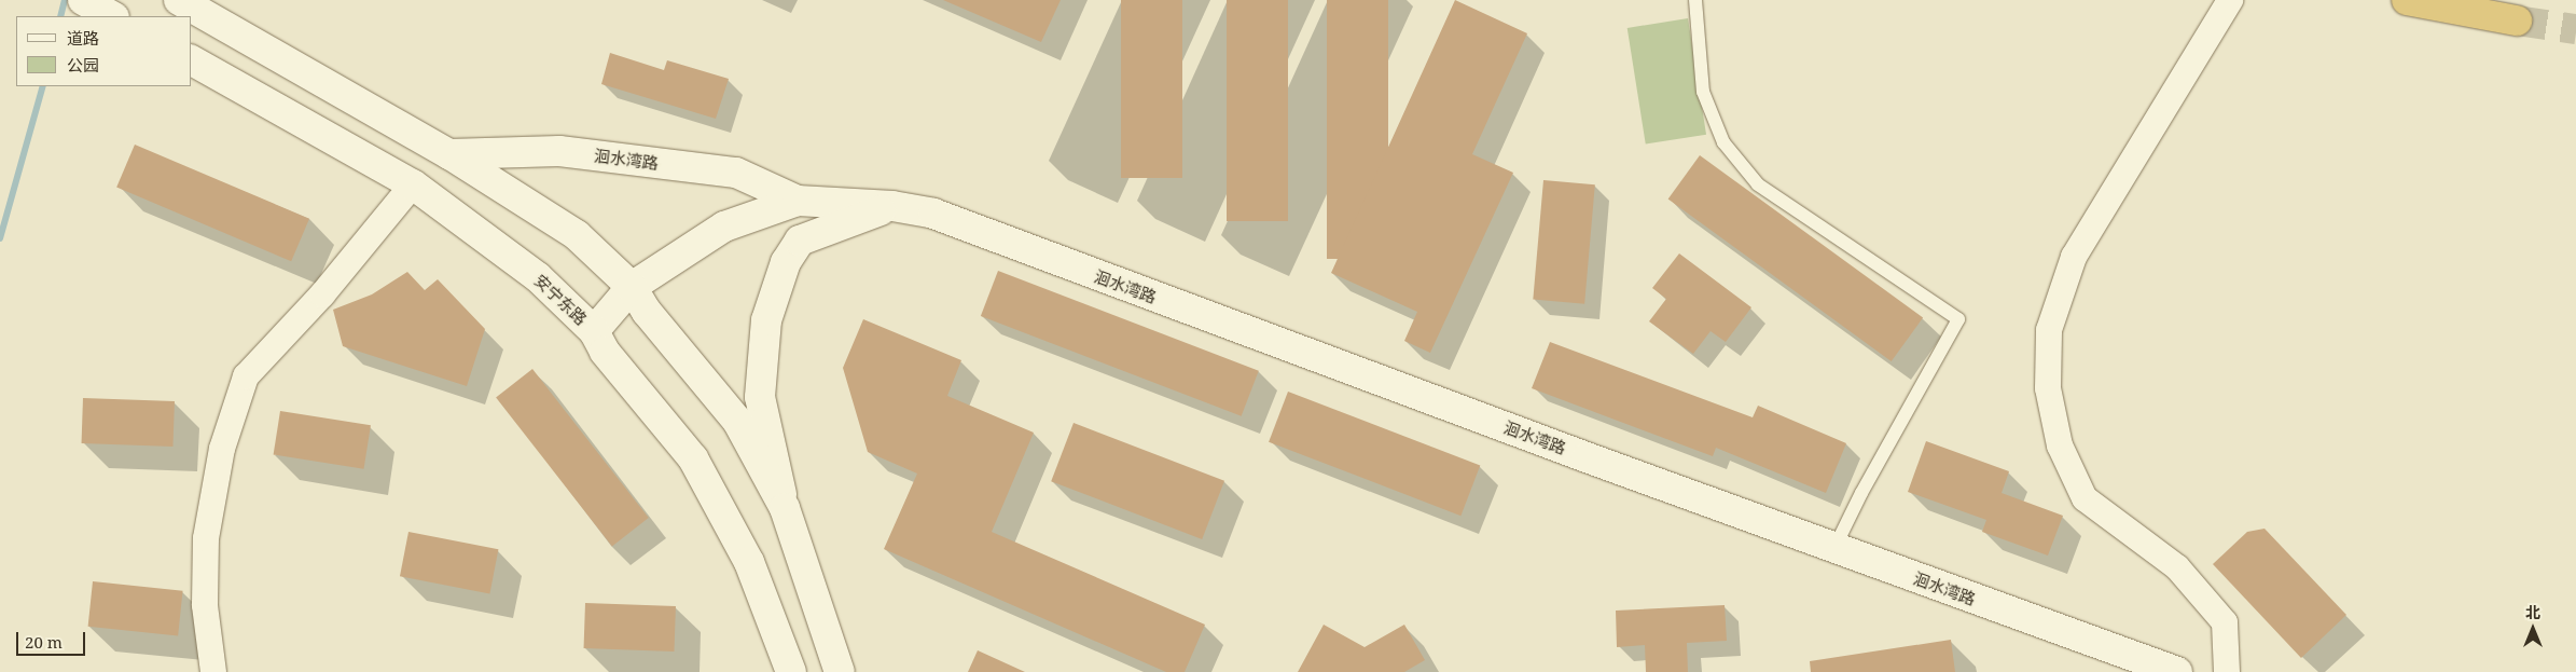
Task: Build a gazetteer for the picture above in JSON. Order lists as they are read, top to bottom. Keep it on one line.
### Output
{"streets":{"street":["洄水湾路","安宁东路"]},"crossings":[["洄水湾路","安宁东路"]],"legend":["道路","公园"],"scale_bar":"20 m","north":"top"}
